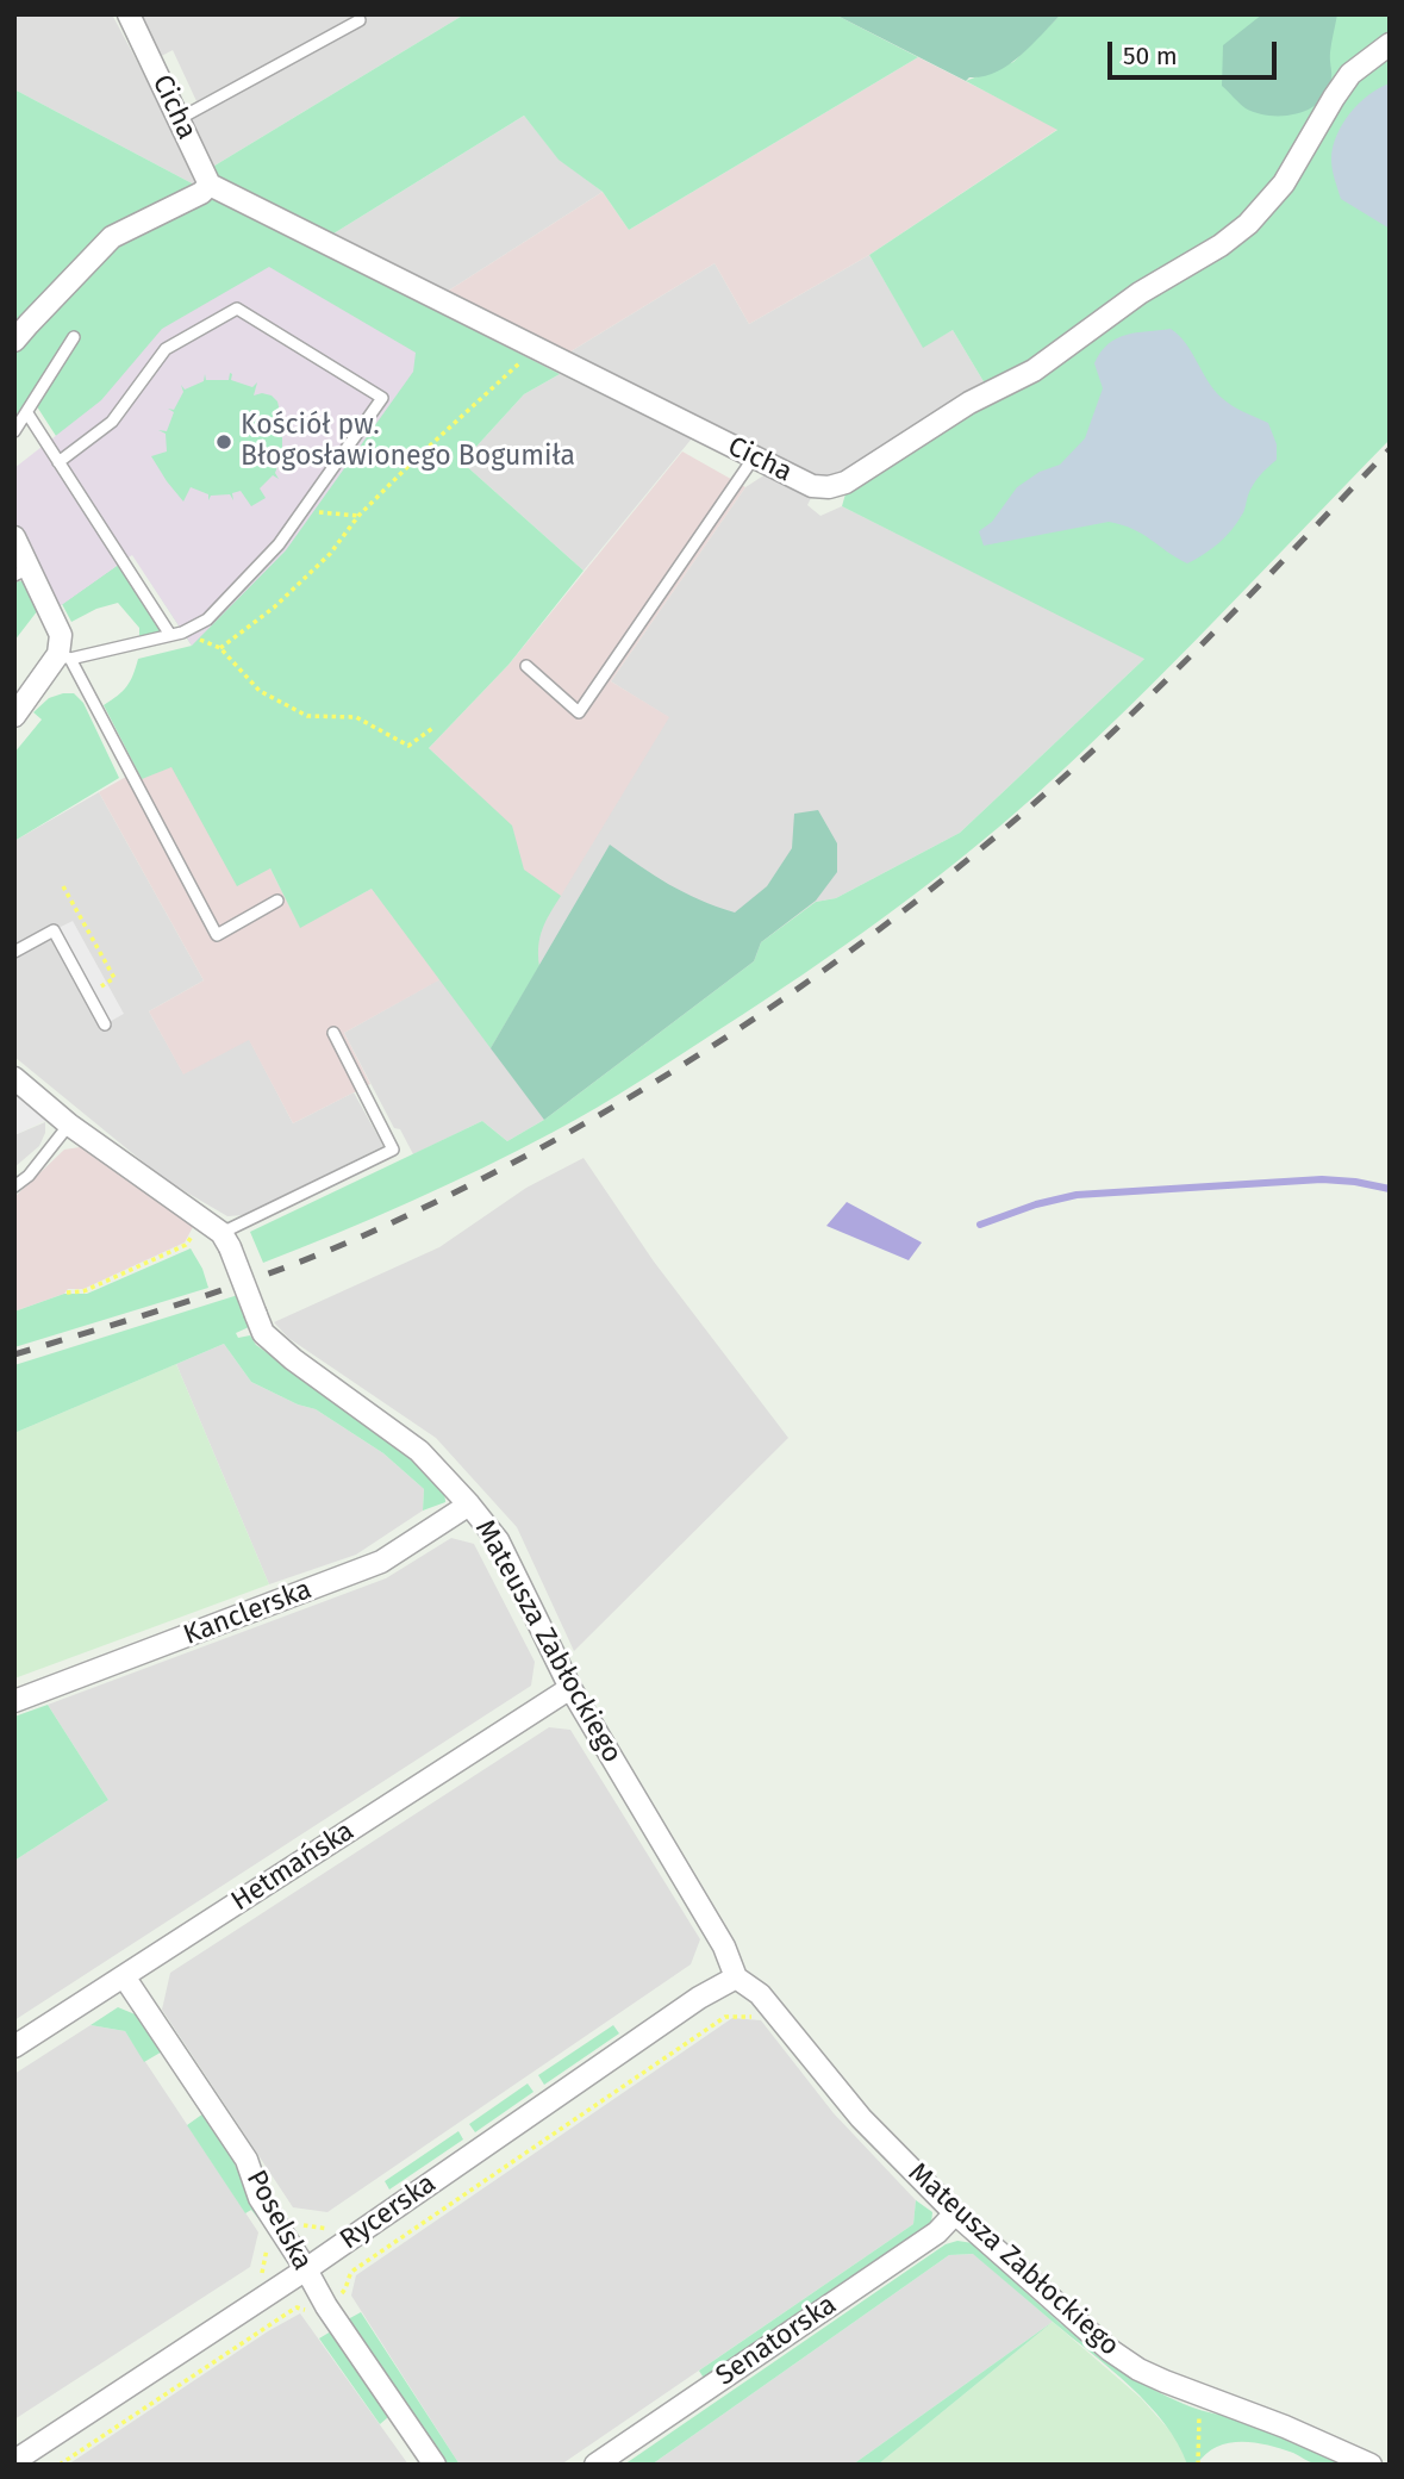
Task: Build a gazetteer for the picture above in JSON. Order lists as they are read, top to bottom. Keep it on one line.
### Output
{"streets":{"street":["Cicha","Kanclerska","Mateusza Zabłockiego","Hetmańska","Rycerska","Poselska","Senatorska"]},"crossings":[["Kanclerska","Mateusza Zabłockiego"],["Mateusza Zabłockiego","Hetmańska"],["Mateusza Zabłockiego","Rycerska"],["Mateusza Zabłockiego","Senatorska"],["Hetmańska","Poselska"],["Rycerska","Poselska"]],"places":["Kościół pw. Błogosławionego Bogumiła"],"scale_bar":"50 m"}
